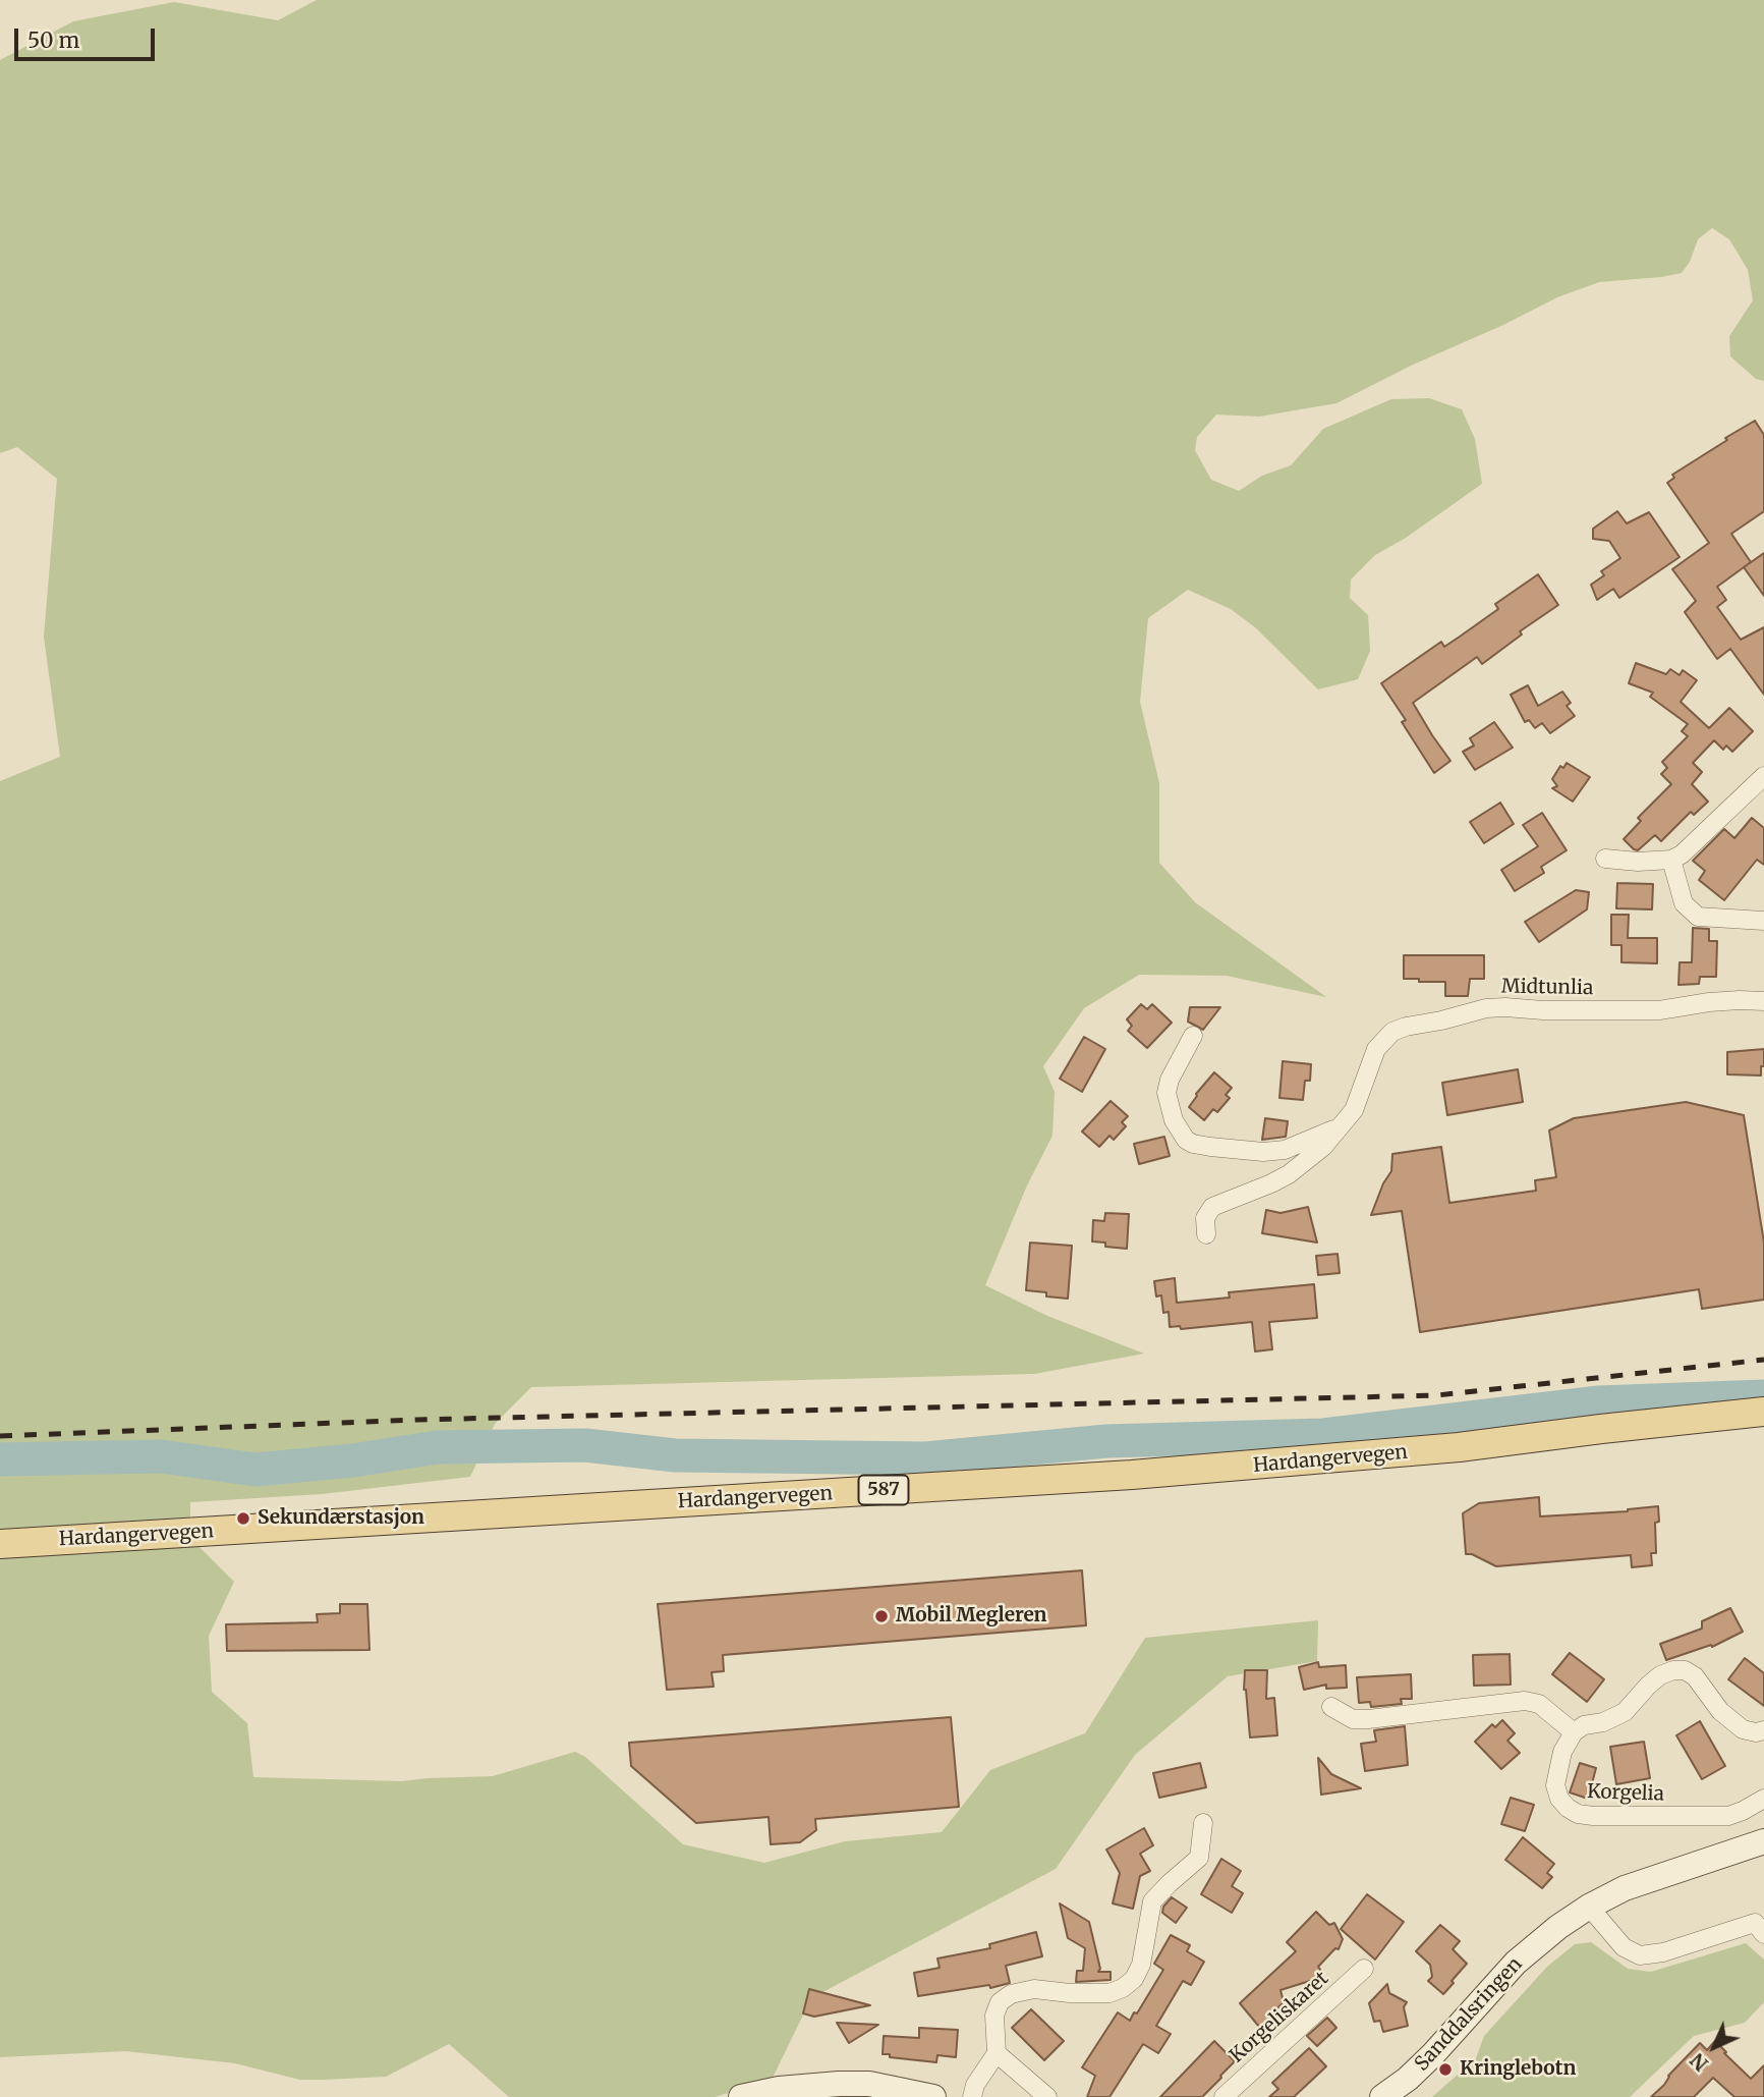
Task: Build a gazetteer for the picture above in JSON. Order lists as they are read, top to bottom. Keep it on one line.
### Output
{"streets":{"main road":["Hardangervegen","587","Sanddalsringen"],"street":["Midtunlia","Korgelia","Korgeliskaret"]},"places":["Sekundærstasjon","Mobil Megleren","Kringlebotn"],"scale_bar":"50 m","north":"bottom left"}
